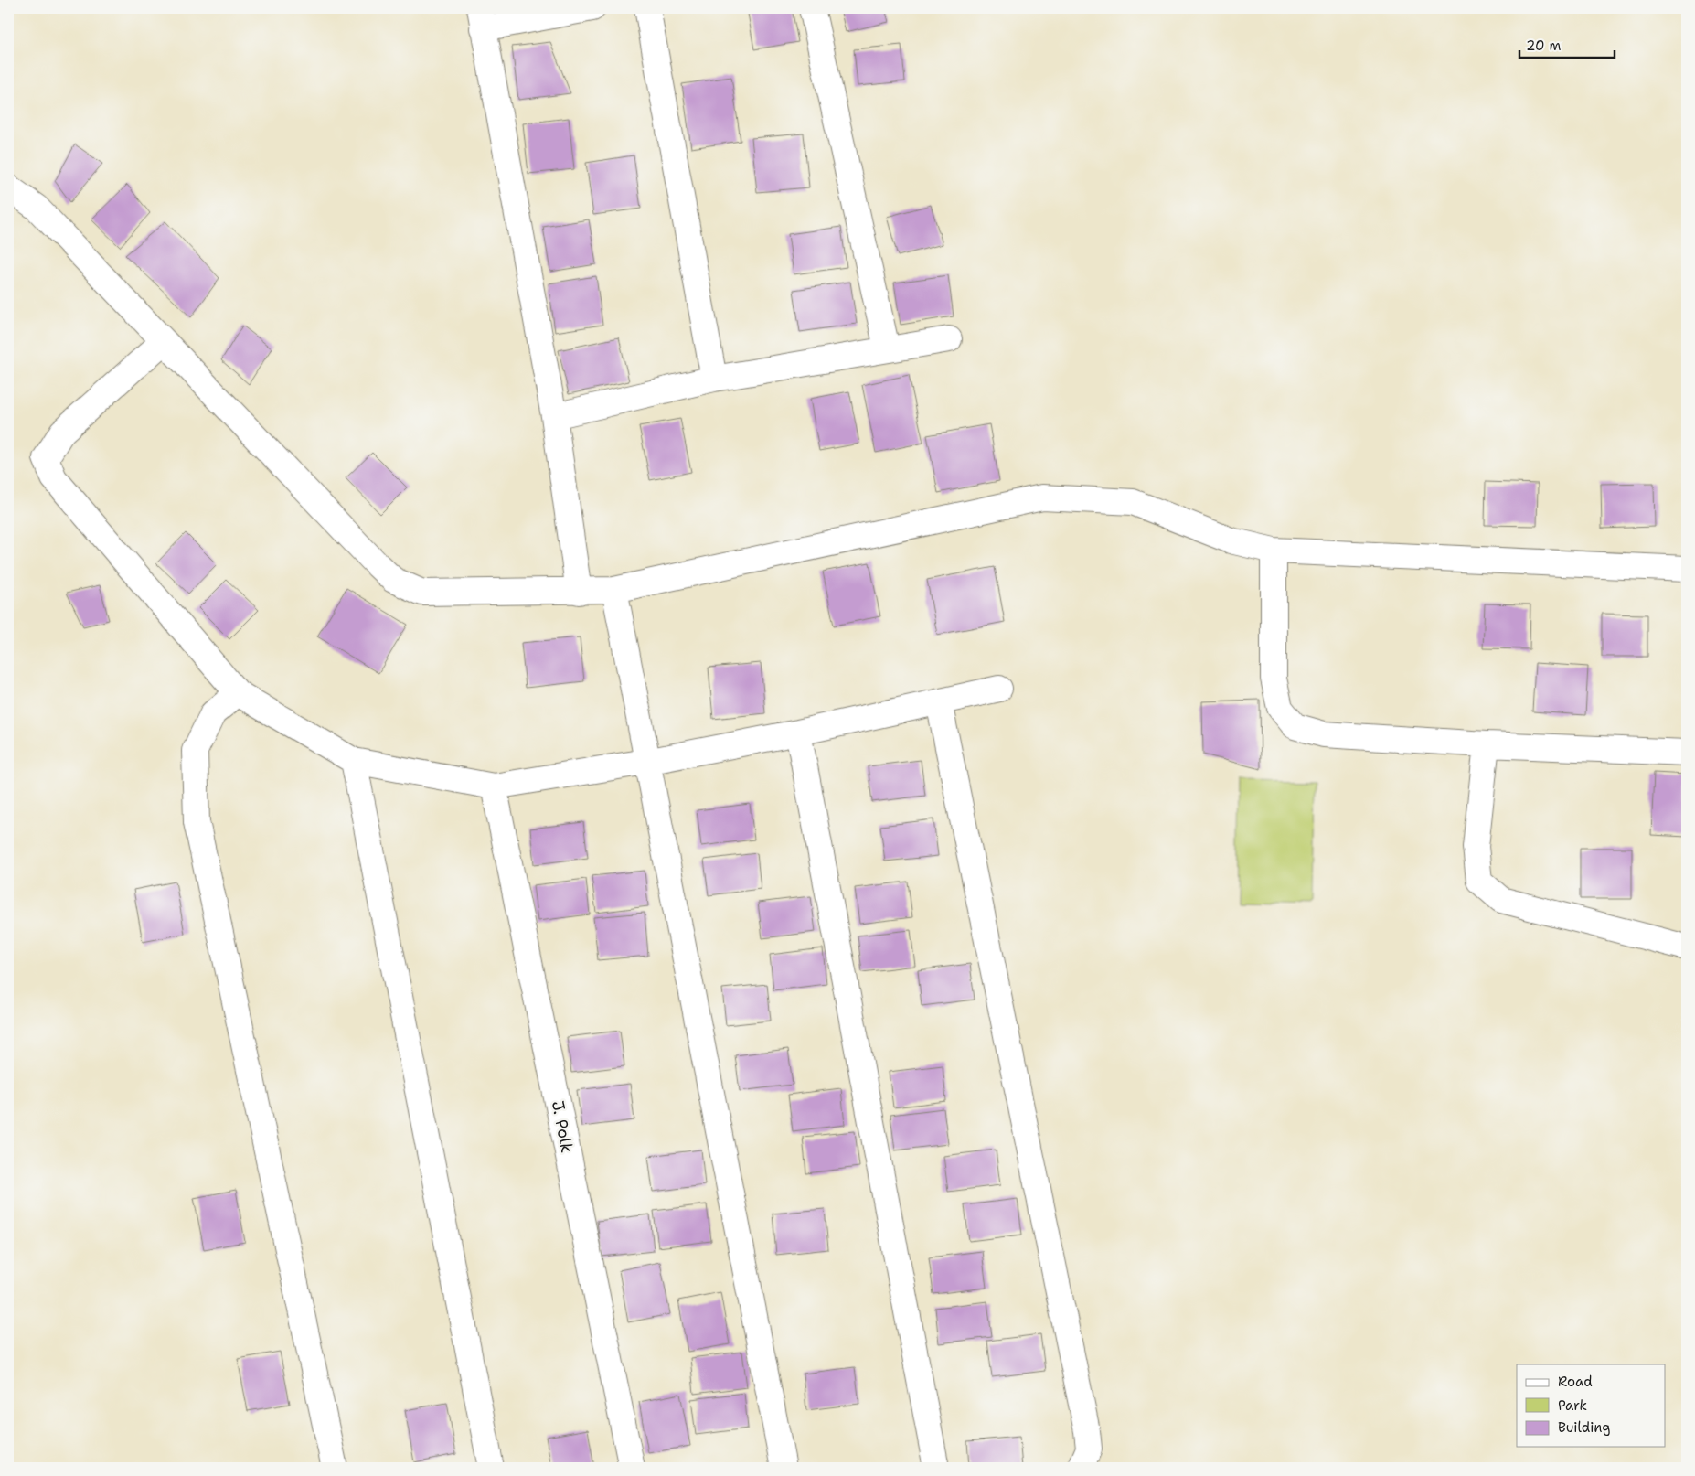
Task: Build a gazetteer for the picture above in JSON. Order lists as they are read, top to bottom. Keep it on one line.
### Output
{"streets":{"street":["J. Polk"]},"legend":["Road","Park","Building"],"scale_bar":"20 m"}
